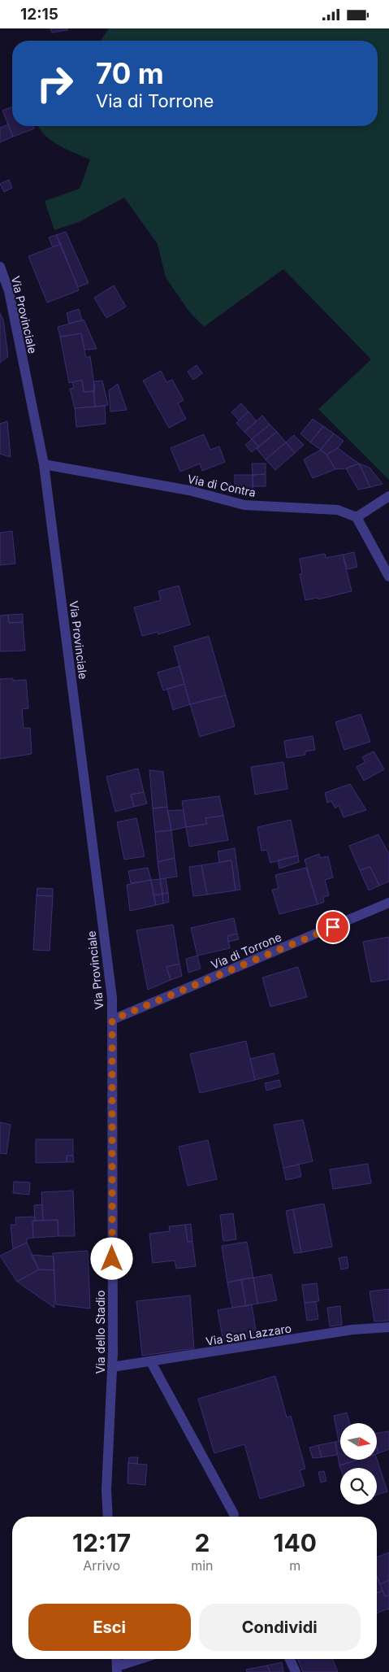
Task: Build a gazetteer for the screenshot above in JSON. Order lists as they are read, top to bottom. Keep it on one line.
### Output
{"streets":{"street":["Via Provinciale","Via di Contra","Via di Torrone","Via dello Stadio","Via San Lazzaro"]},"crossings":[["Via Provinciale","Via di Contra"],["Via Provinciale","Via di Torrone"],["Via Provinciale","Via dello Stadio"],["Via di Torrone","Via dello Stadio"],["Via dello Stadio","Via San Lazzaro"]],"north":"right","page":{"status":"12:15","turn":["70 m","Via di Torrone"],"eta":["12:17","Arrivo","2","min","140","m"],"buttons":["Esci","Condividi"]}}
